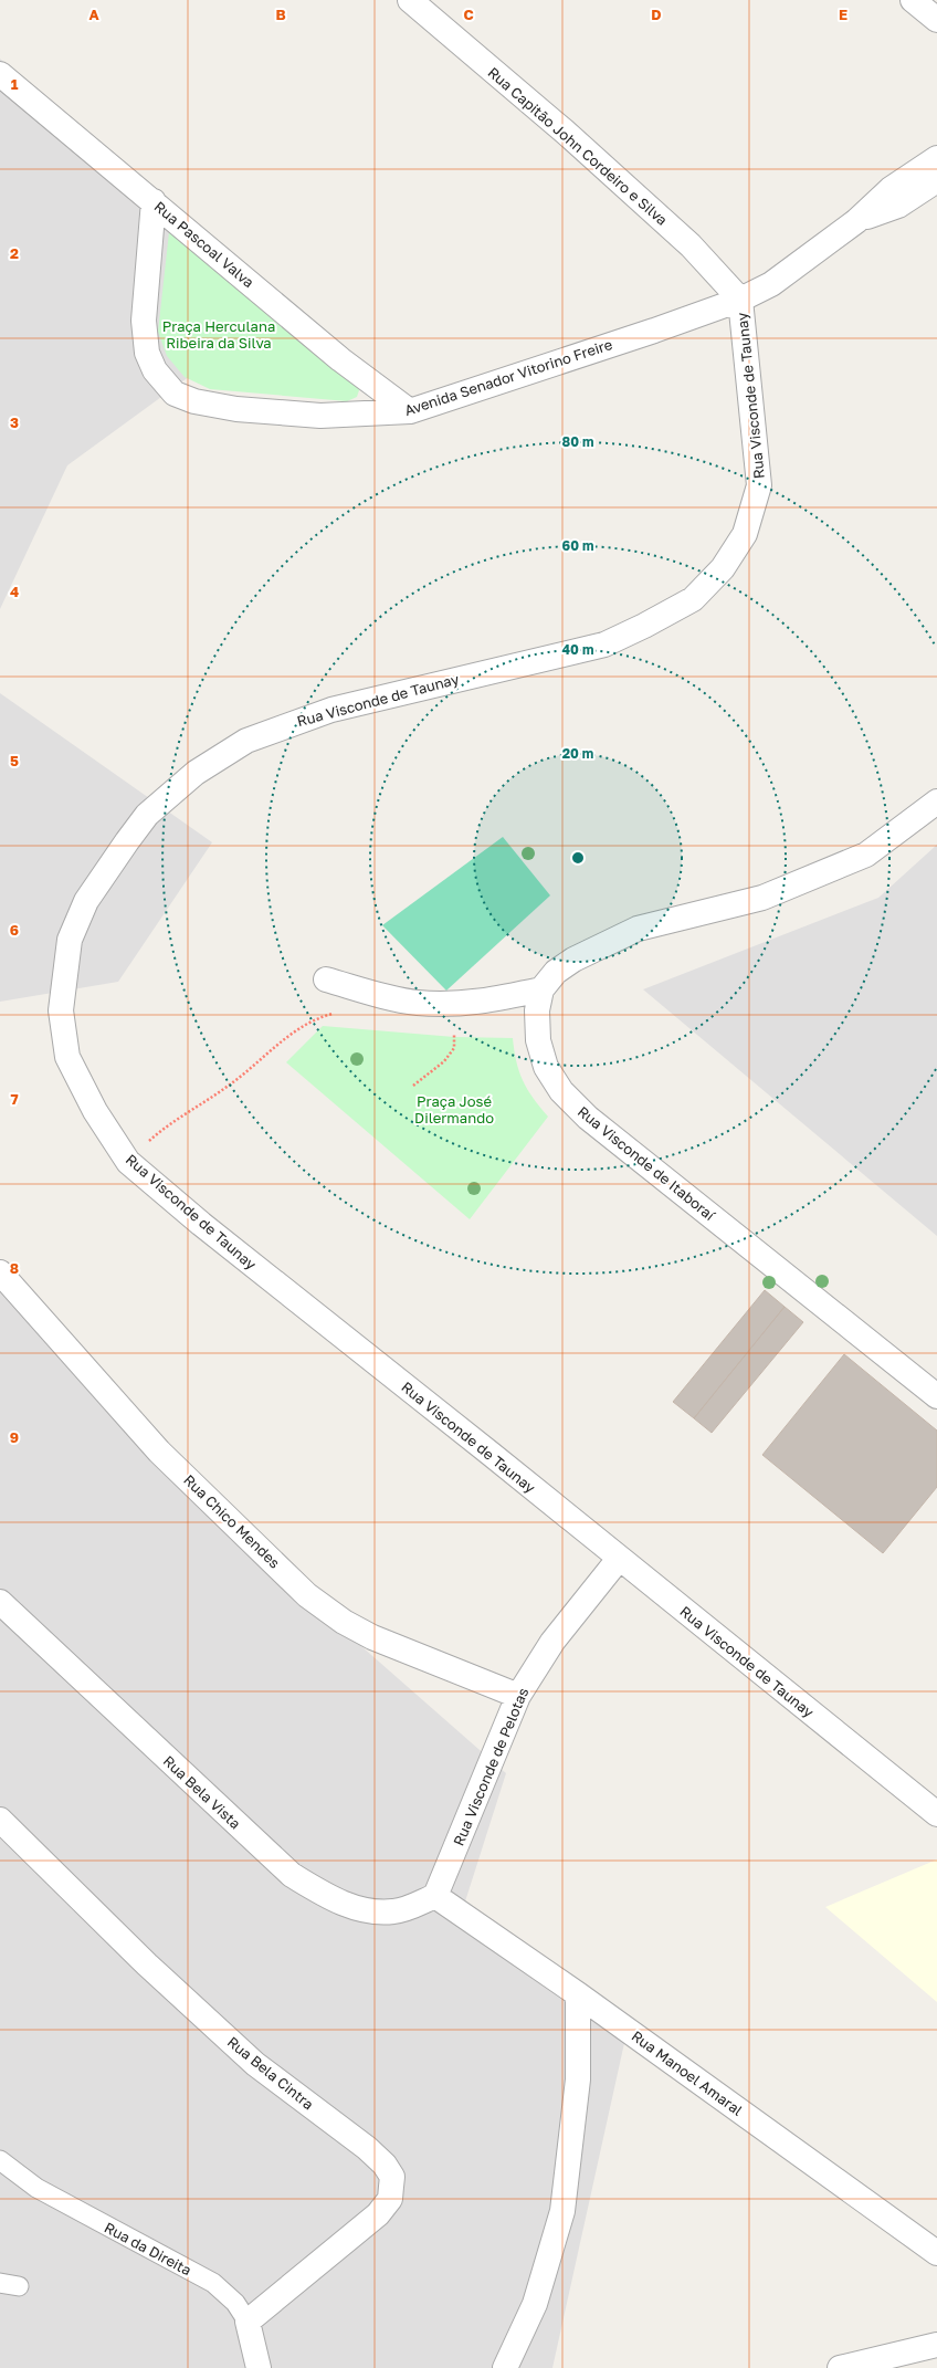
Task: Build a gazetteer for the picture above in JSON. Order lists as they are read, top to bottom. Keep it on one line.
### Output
{"streets":{"street":["Rua Capitão John Cordeiro e Silva","Rua Pascoal Valva","Avenida Senador Vitorino Freire","Rua Visconde de Taunay","Rua Visconde de Itaboraí","Rua Chico Mendes","Rua Visconde de Pelotas","Rua Bela Vista","Rua Bela Cintra","Rua Manoel Amaral","Rua da Direita"]},"crossings":[["Rua Capitão John Cordeiro e Silva","Avenida Senador Vitorino Freire"],["Rua Capitão John Cordeiro e Silva","Rua Visconde de Taunay"],["Rua Pascoal Valva","Avenida Senador Vitorino Freire"],["Avenida Senador Vitorino Freire","Rua Visconde de Taunay"],["Rua Visconde de Taunay","Rua Visconde de Pelotas"],["Rua Chico Mendes","Rua Visconde de Pelotas"],["Rua Visconde de Pelotas","Rua Bela Vista"],["Rua Visconde de Pelotas","Rua Manoel Amaral"],["Rua Bela Vista","Rua Manoel Amaral"],["Rua Bela Cintra","Rua da Direita"]],"parks":["Praça Herculana Ribeira da Silva","Praça José Dilermando"],"grid":{"columns":["A","B","C","D","E"],"rows":["1","2","3","4","5","6","7","8","9"]},"rings":["80 m","60 m","40 m","20 m"]}
